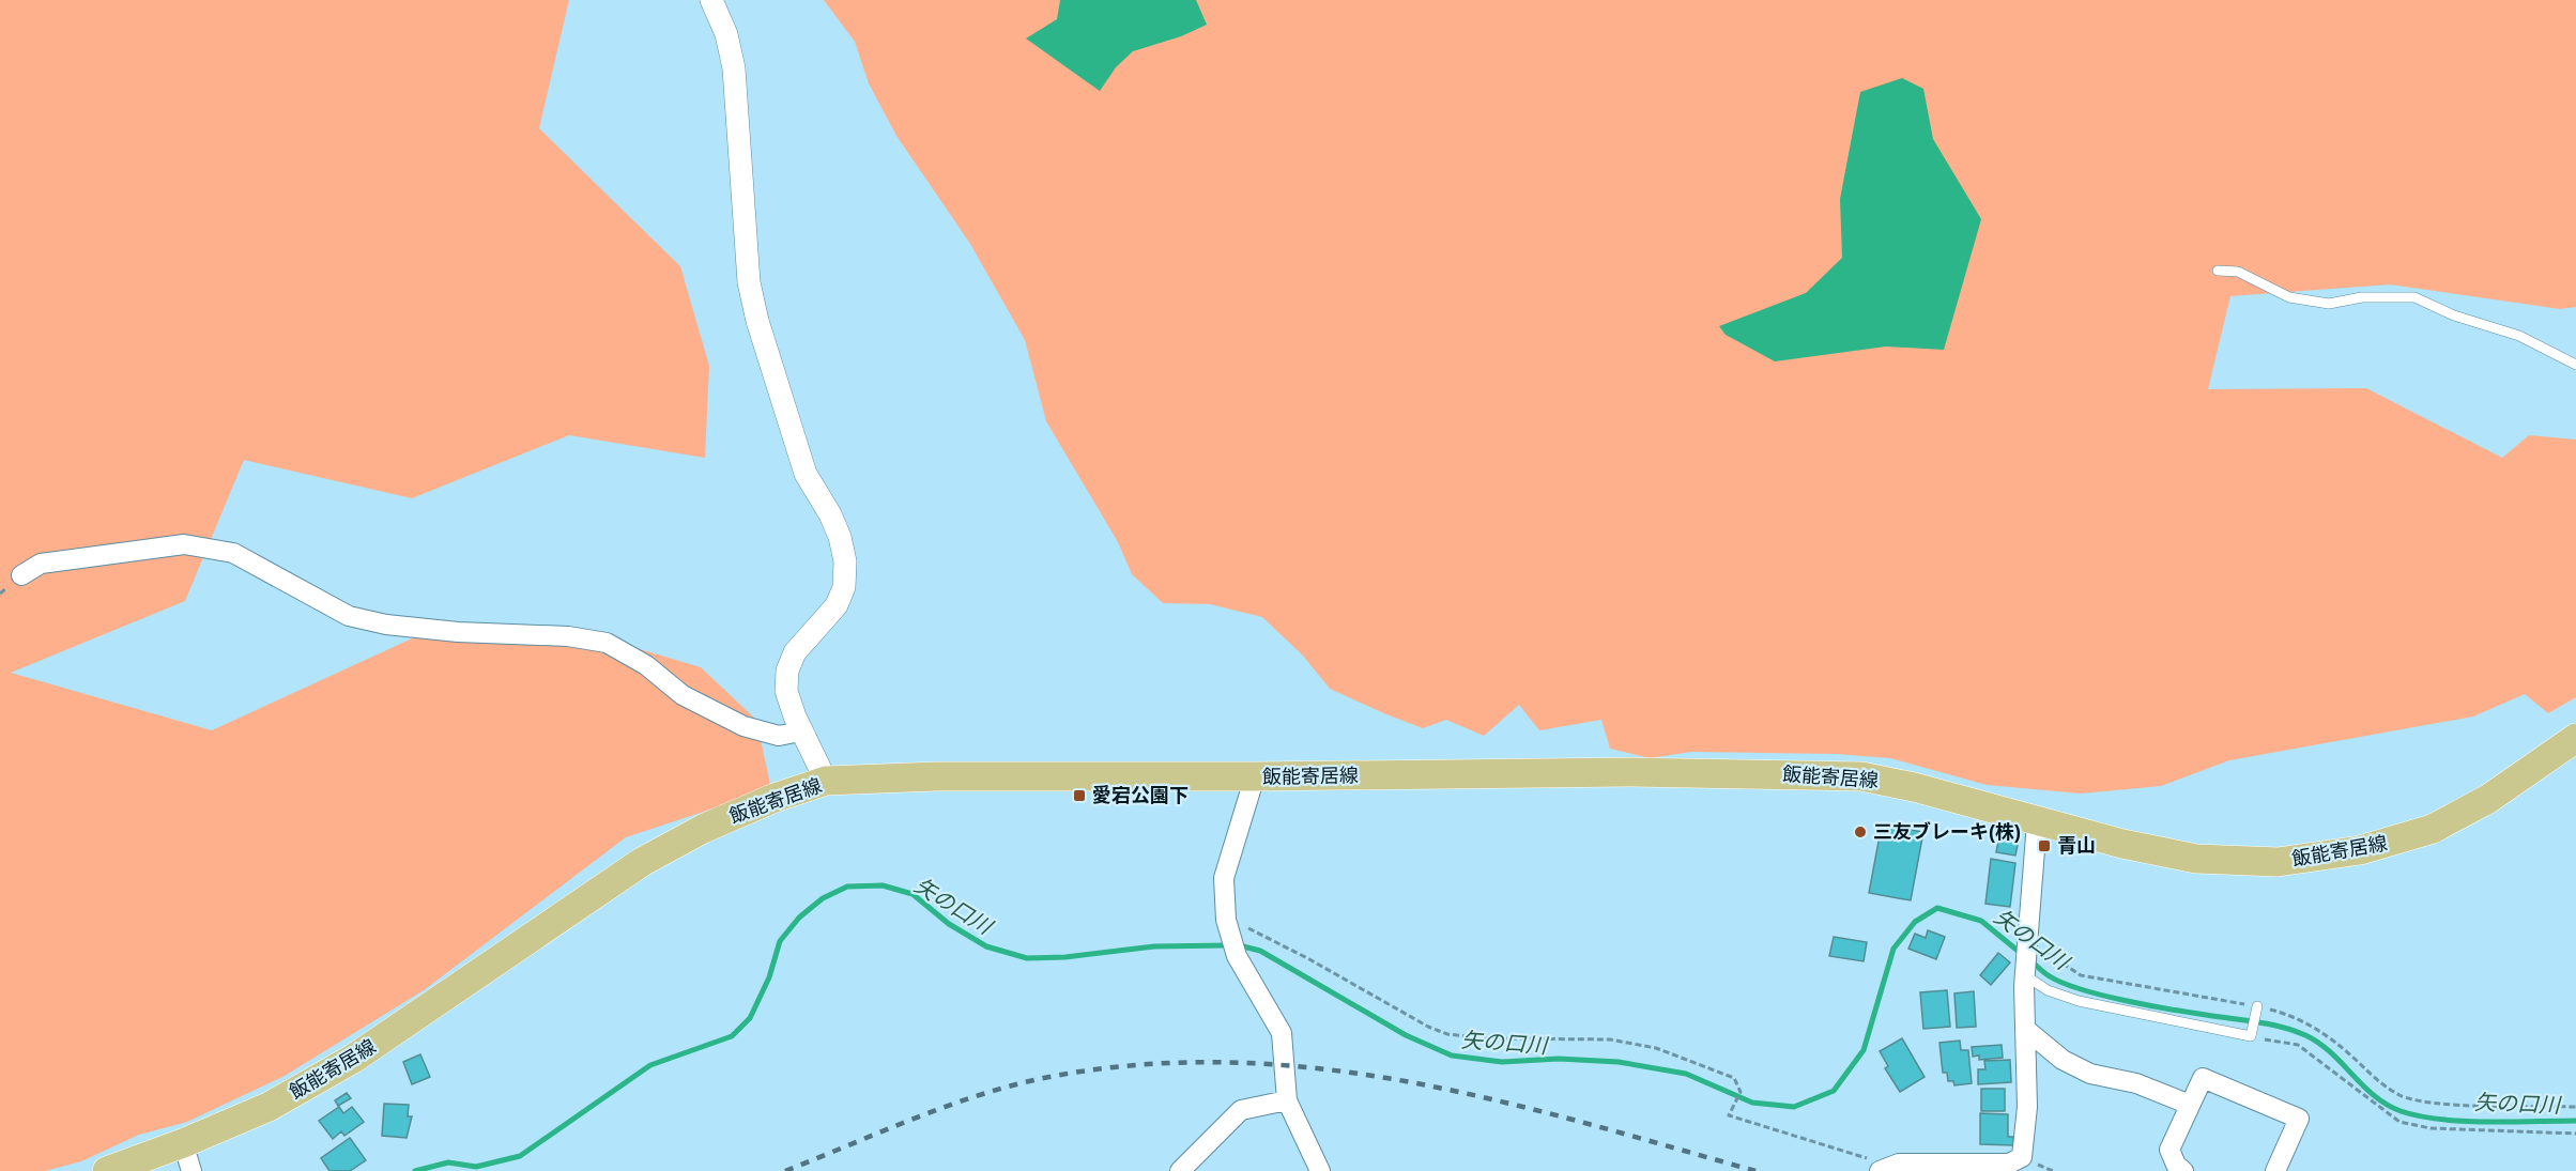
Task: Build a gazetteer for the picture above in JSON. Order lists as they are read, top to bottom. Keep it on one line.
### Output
{"streets":{"main road":["飯能寄居線"]},"water":["矢の口川"],"places":{"transit":["愛宕公園下","青山"],"other":["三友ブレーキ(株)"]}}
